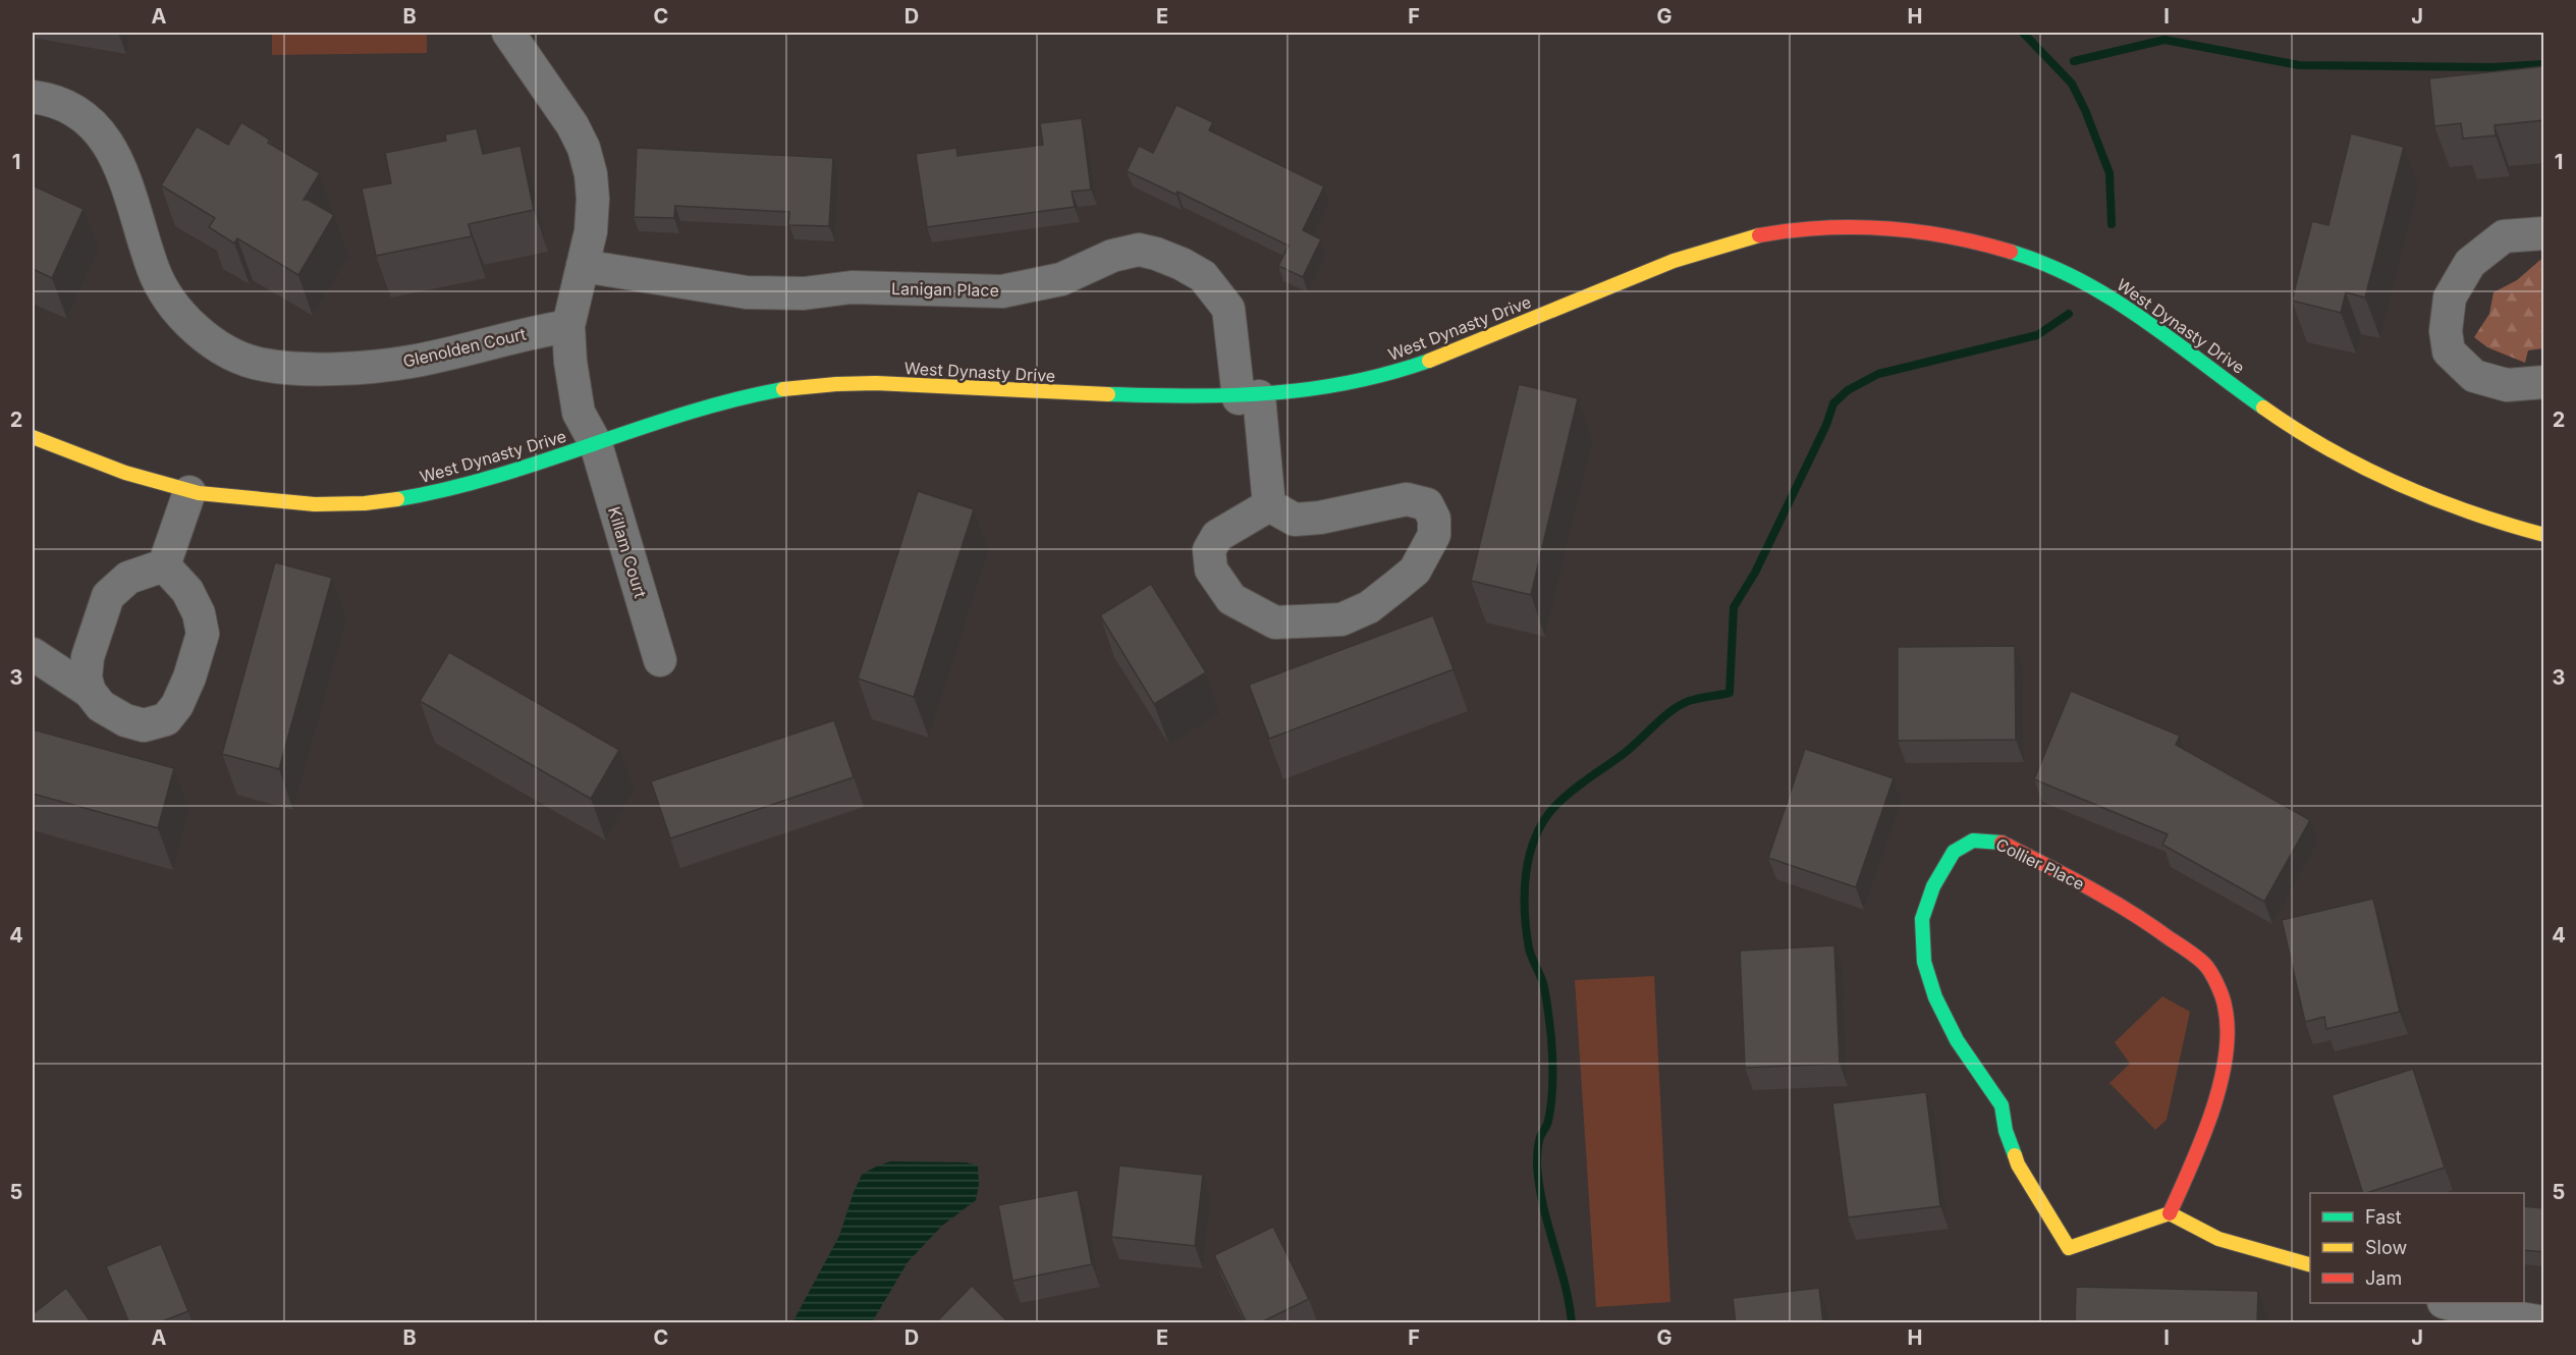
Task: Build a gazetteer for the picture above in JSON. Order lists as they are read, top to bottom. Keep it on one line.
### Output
{"streets":{"street":["Lanigan Place","West Dynasty Drive","Glenolden Court","Killam Court","Collier Place"]},"crossings":[["Lanigan Place","West Dynasty Drive"],["Lanigan Place","Killam Court"],["West Dynasty Drive","Killam Court"],["Glenolden Court","Killam Court"]],"legend":["Fast","Slow","Jam"],"grid":{"columns":["A","B","C","D","E","F","G","H","I","J"],"rows":["1","2","3","4","5"]}}
